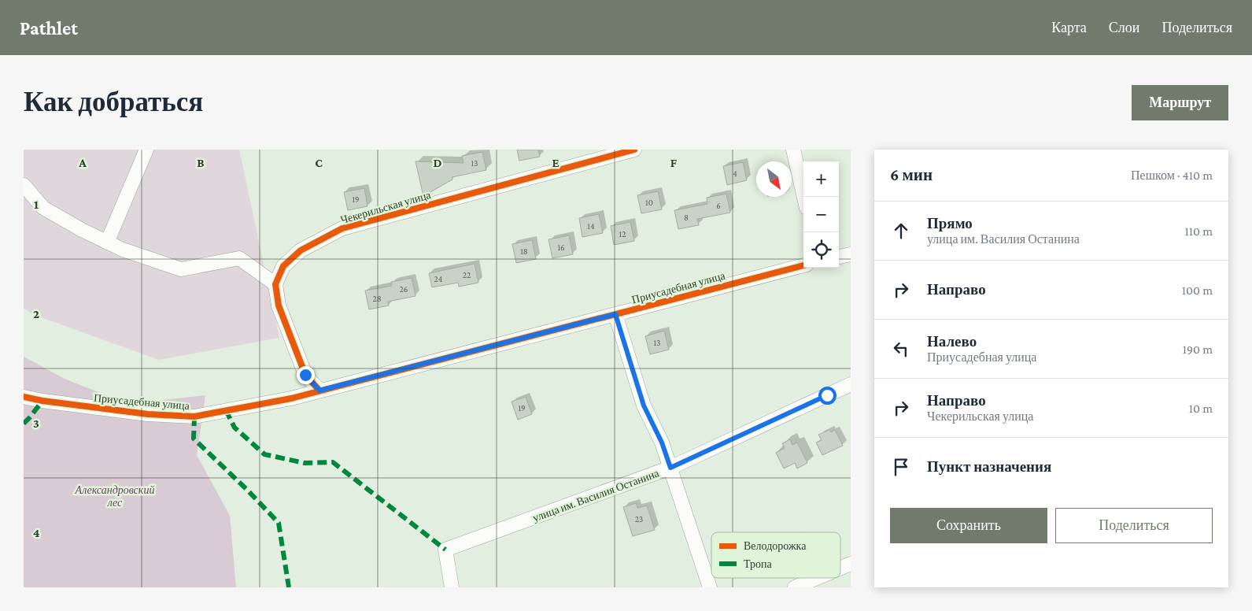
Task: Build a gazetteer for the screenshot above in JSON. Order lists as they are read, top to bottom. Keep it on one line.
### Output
{"streets":{"street":["Чекерильская улица","Приусадебная улица","улица им. Василия Останина"]},"parks":["Александровский лес"],"house_numbers":["13","4","19","10","6","8","14","12","16","18","22","24","26","28","13","19","23"],"legend":["Велодорожка","Тропа"],"north":"bottom right","page":{"header":"Pathlet","nav":["Карта","Слои","Поделиться"],"buttons":["Маршрут",["Сохранить","Поделиться"]],"title":"Как добраться","heading":["6 мин","Пешком · 410 m"],"map_buttons":["+","−"],"list":[["Прямо","улица им. Василия Останина","110 m"],["Направо","100 m"],["Налево","Приусадебная улица","190 m"],["Направо","Чекерильская улица","10 m"],"Пункт назначения"]},"grid":{"columns":["A","B","C","D","E","F"],"rows":["1","2","3","4"]}}
